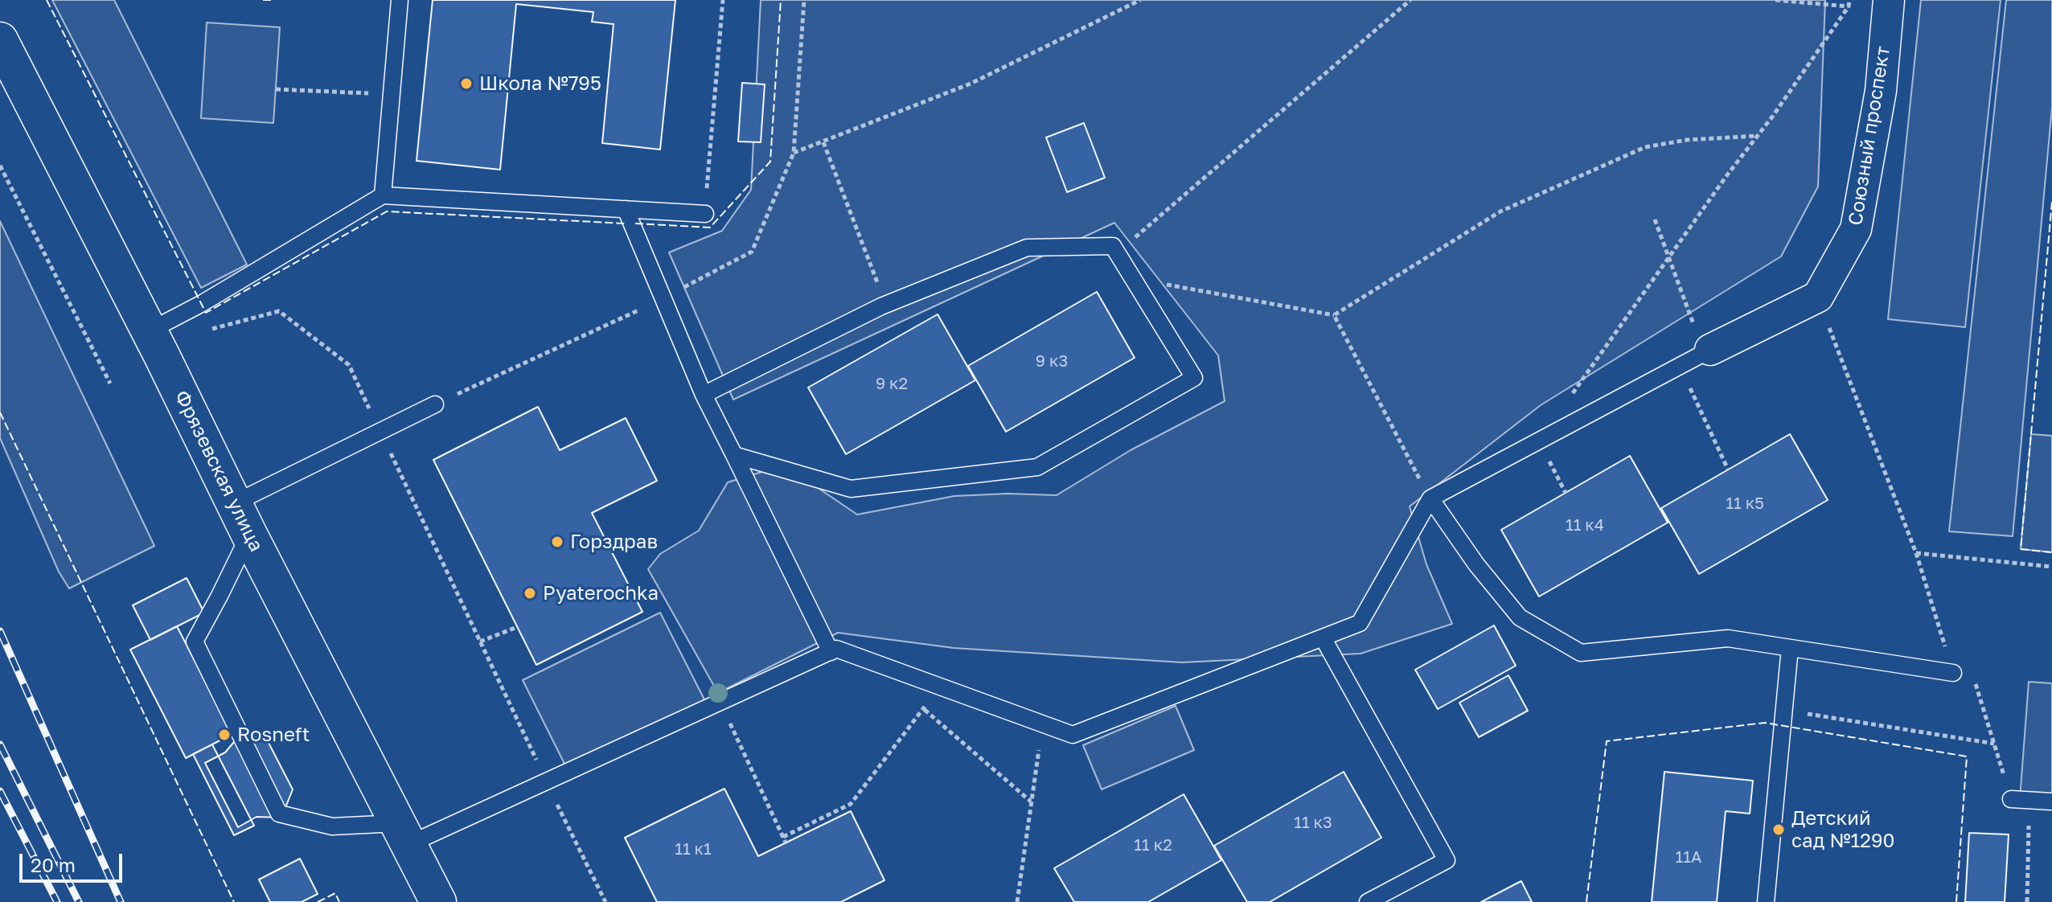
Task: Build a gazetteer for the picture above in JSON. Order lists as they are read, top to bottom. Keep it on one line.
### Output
{"streets":{"main road":["Фрязевская улица"],"street":["Союзный проспект"]},"places":["Школа №795","Горздрав","Pyaterochka","Rosneft","Детский сад №1290"],"house_numbers":["9 к3","9 к2","11 к5","11 к4","11 к3","11 к2","11 к1","11А"],"scale_bar":"20 m"}
